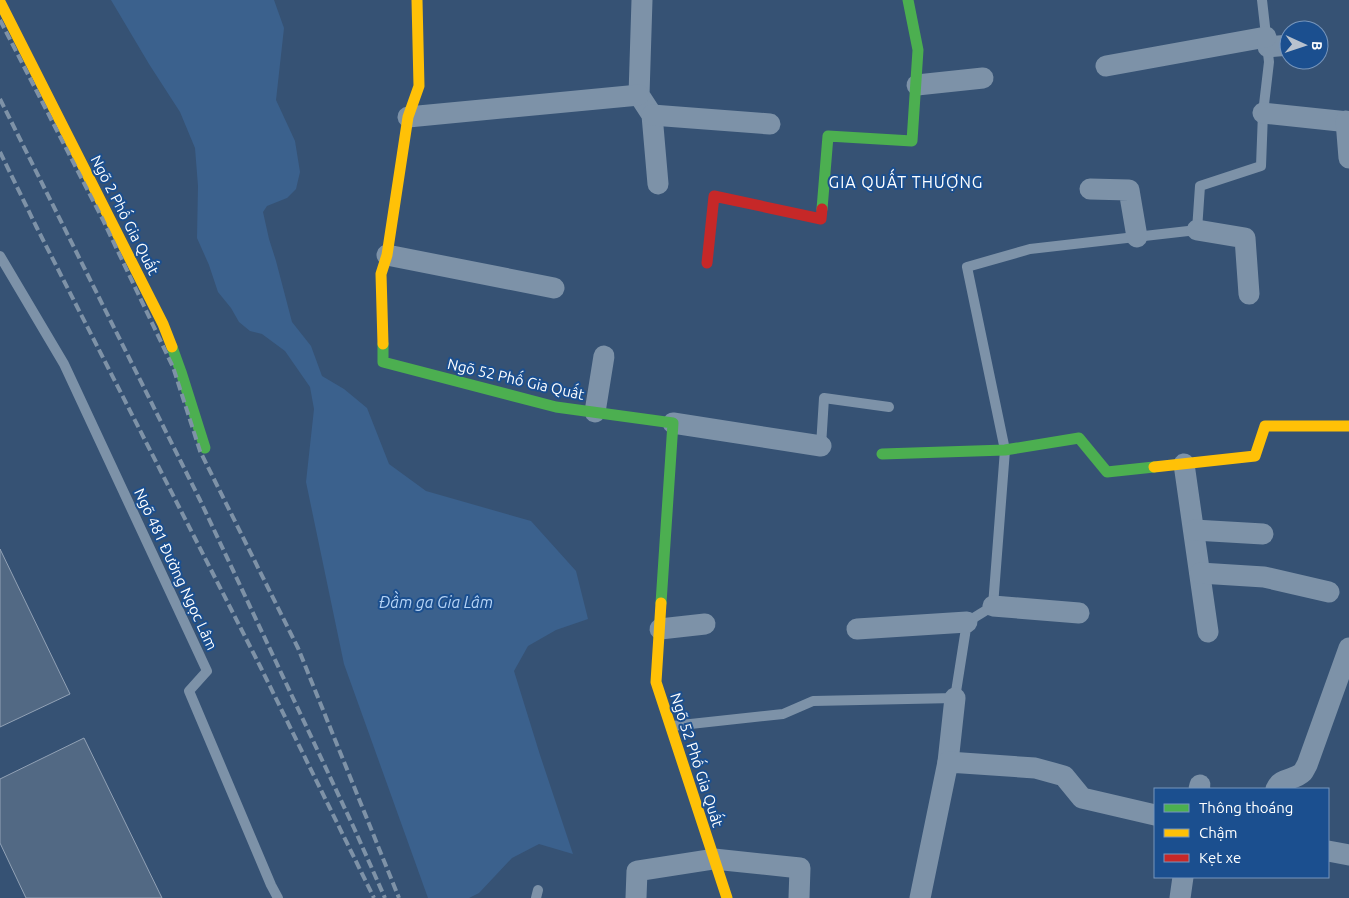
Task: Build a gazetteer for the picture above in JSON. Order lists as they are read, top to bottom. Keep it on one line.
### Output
{"streets":{"street":["Ngõ 2 Phố Gia Quất","Ngõ 52 Phố Gia Quất"],"lane":["Ngõ 481 Đường Ngọc Lâm"]},"districts":["GIA QUẤT THƯỢNG"],"water":["Đầm ga Gia Lâm"],"legend":["Thông thoáng","Chậm","Kẹt xe"],"north":"right"}
